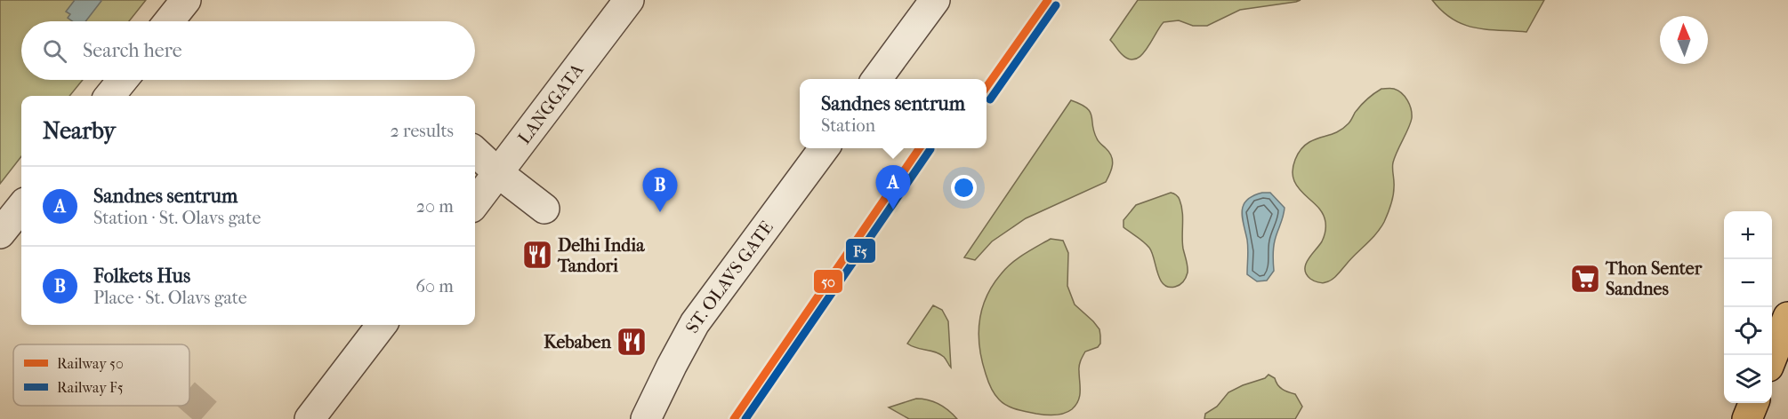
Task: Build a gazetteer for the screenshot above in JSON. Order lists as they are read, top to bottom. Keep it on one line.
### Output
{"streets":{"street":["LANGGATA","ST. OLAVS GATE"]},"places":{"restaurant":["Delhi India Tandori","Kebaben"],"supermarket":["Thon Senter Sandnes"]},"lines":["rail line 50","rail line F5"],"legend":["Railway 50","Railway F5"],"north":"top","page":{"search":"Search here","popup":["Sandnes sentrum","Station"],"heading":["Nearby","2 results"],"pins":["A","B"],"list":[{"mark":"A","name":"Sandnes sentrum","note":"Station · St. Olavs gate","value":"20 m"},{"mark":"B","name":"Folkets Hus","note":"Place · St. Olavs gate","value":"60 m"}],"map_buttons":["+","−"]}}
